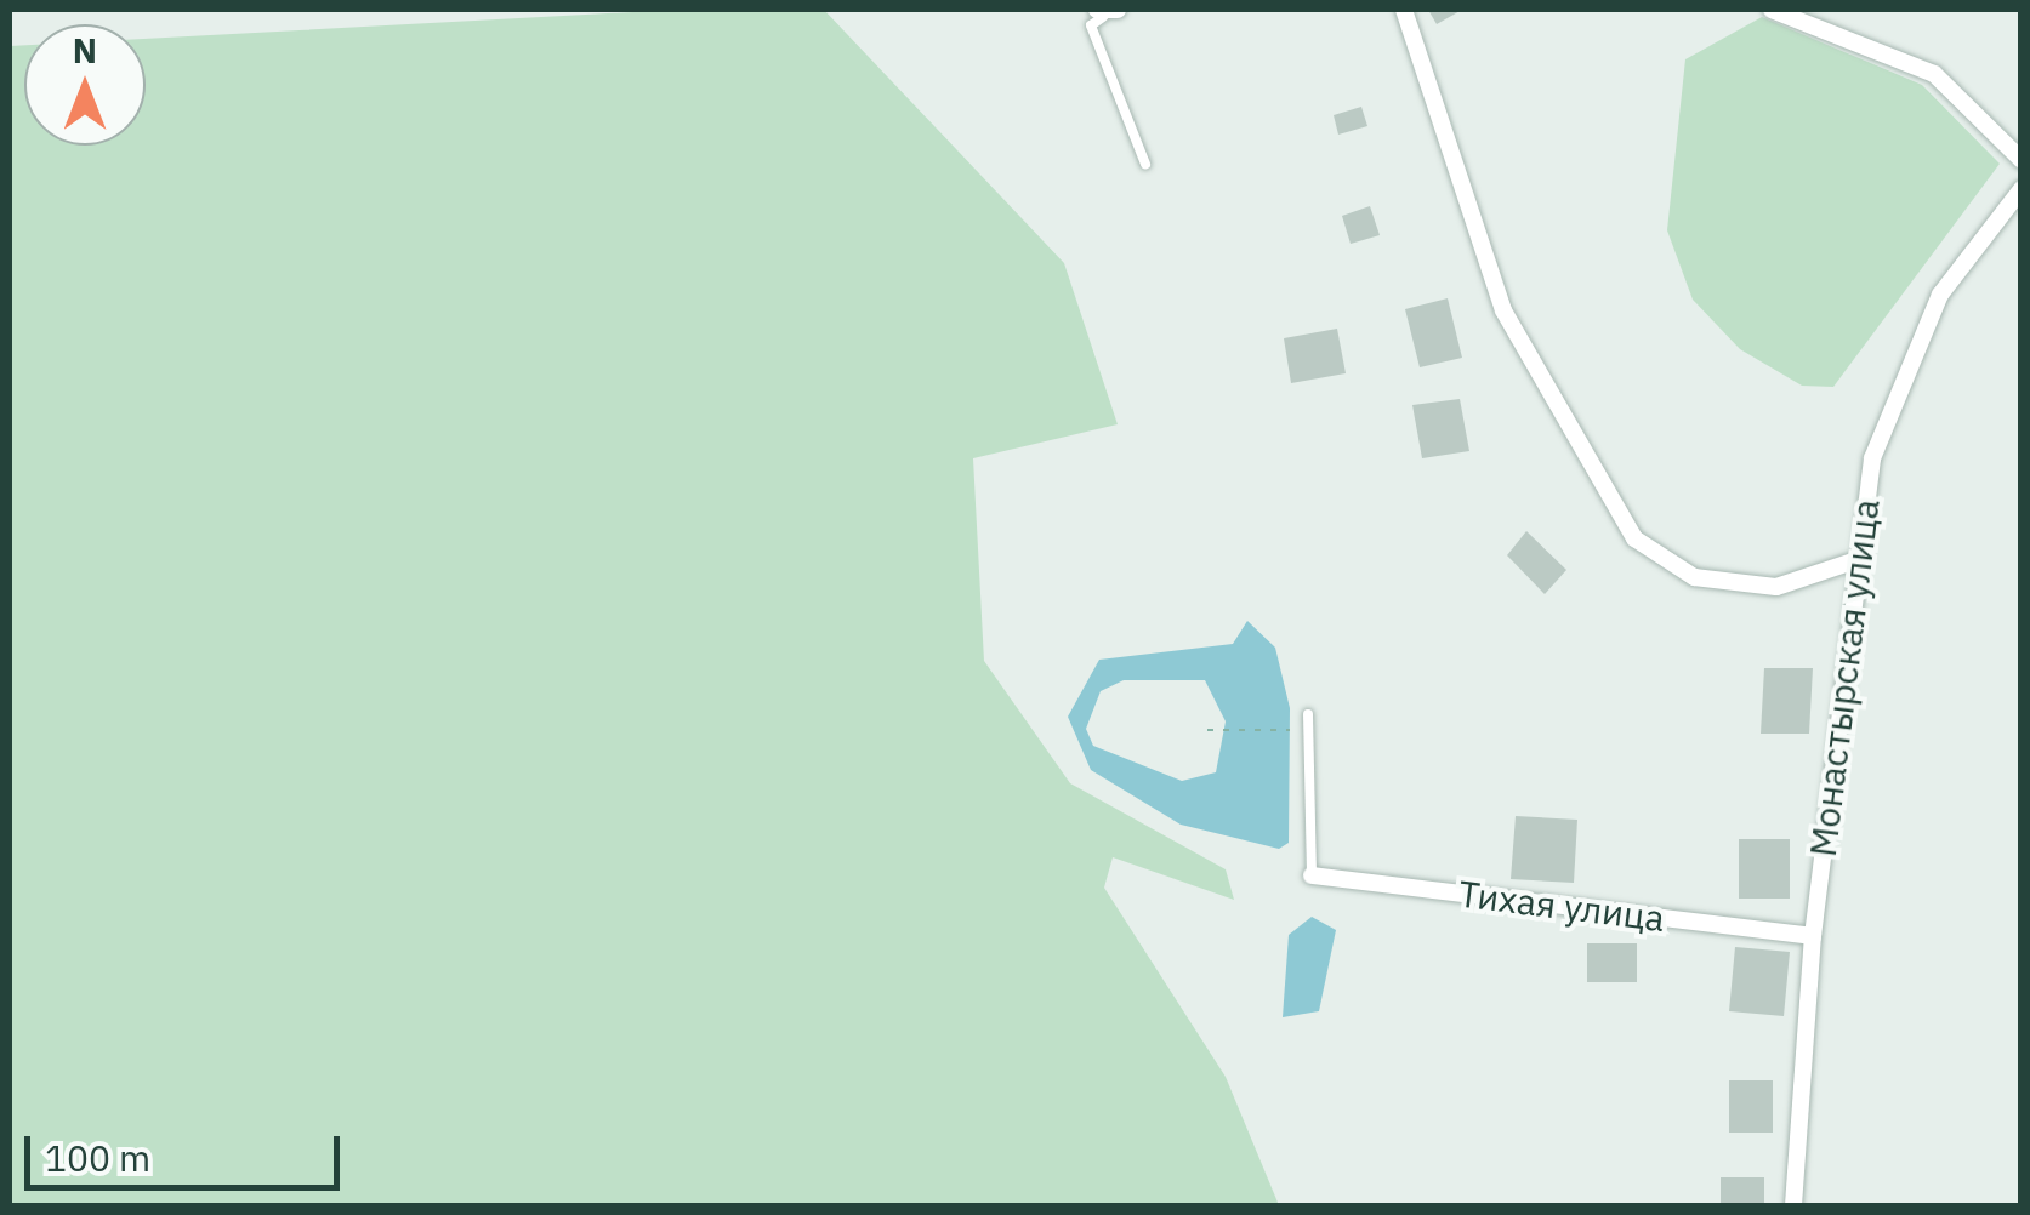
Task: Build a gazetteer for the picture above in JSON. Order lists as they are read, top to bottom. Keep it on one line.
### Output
{"streets":{"street":["Монастырская улица","Тихая улица"]},"crossings":[["Монастырская улица","Тихая улица"]],"scale_bar":"100 m","north":"top"}
